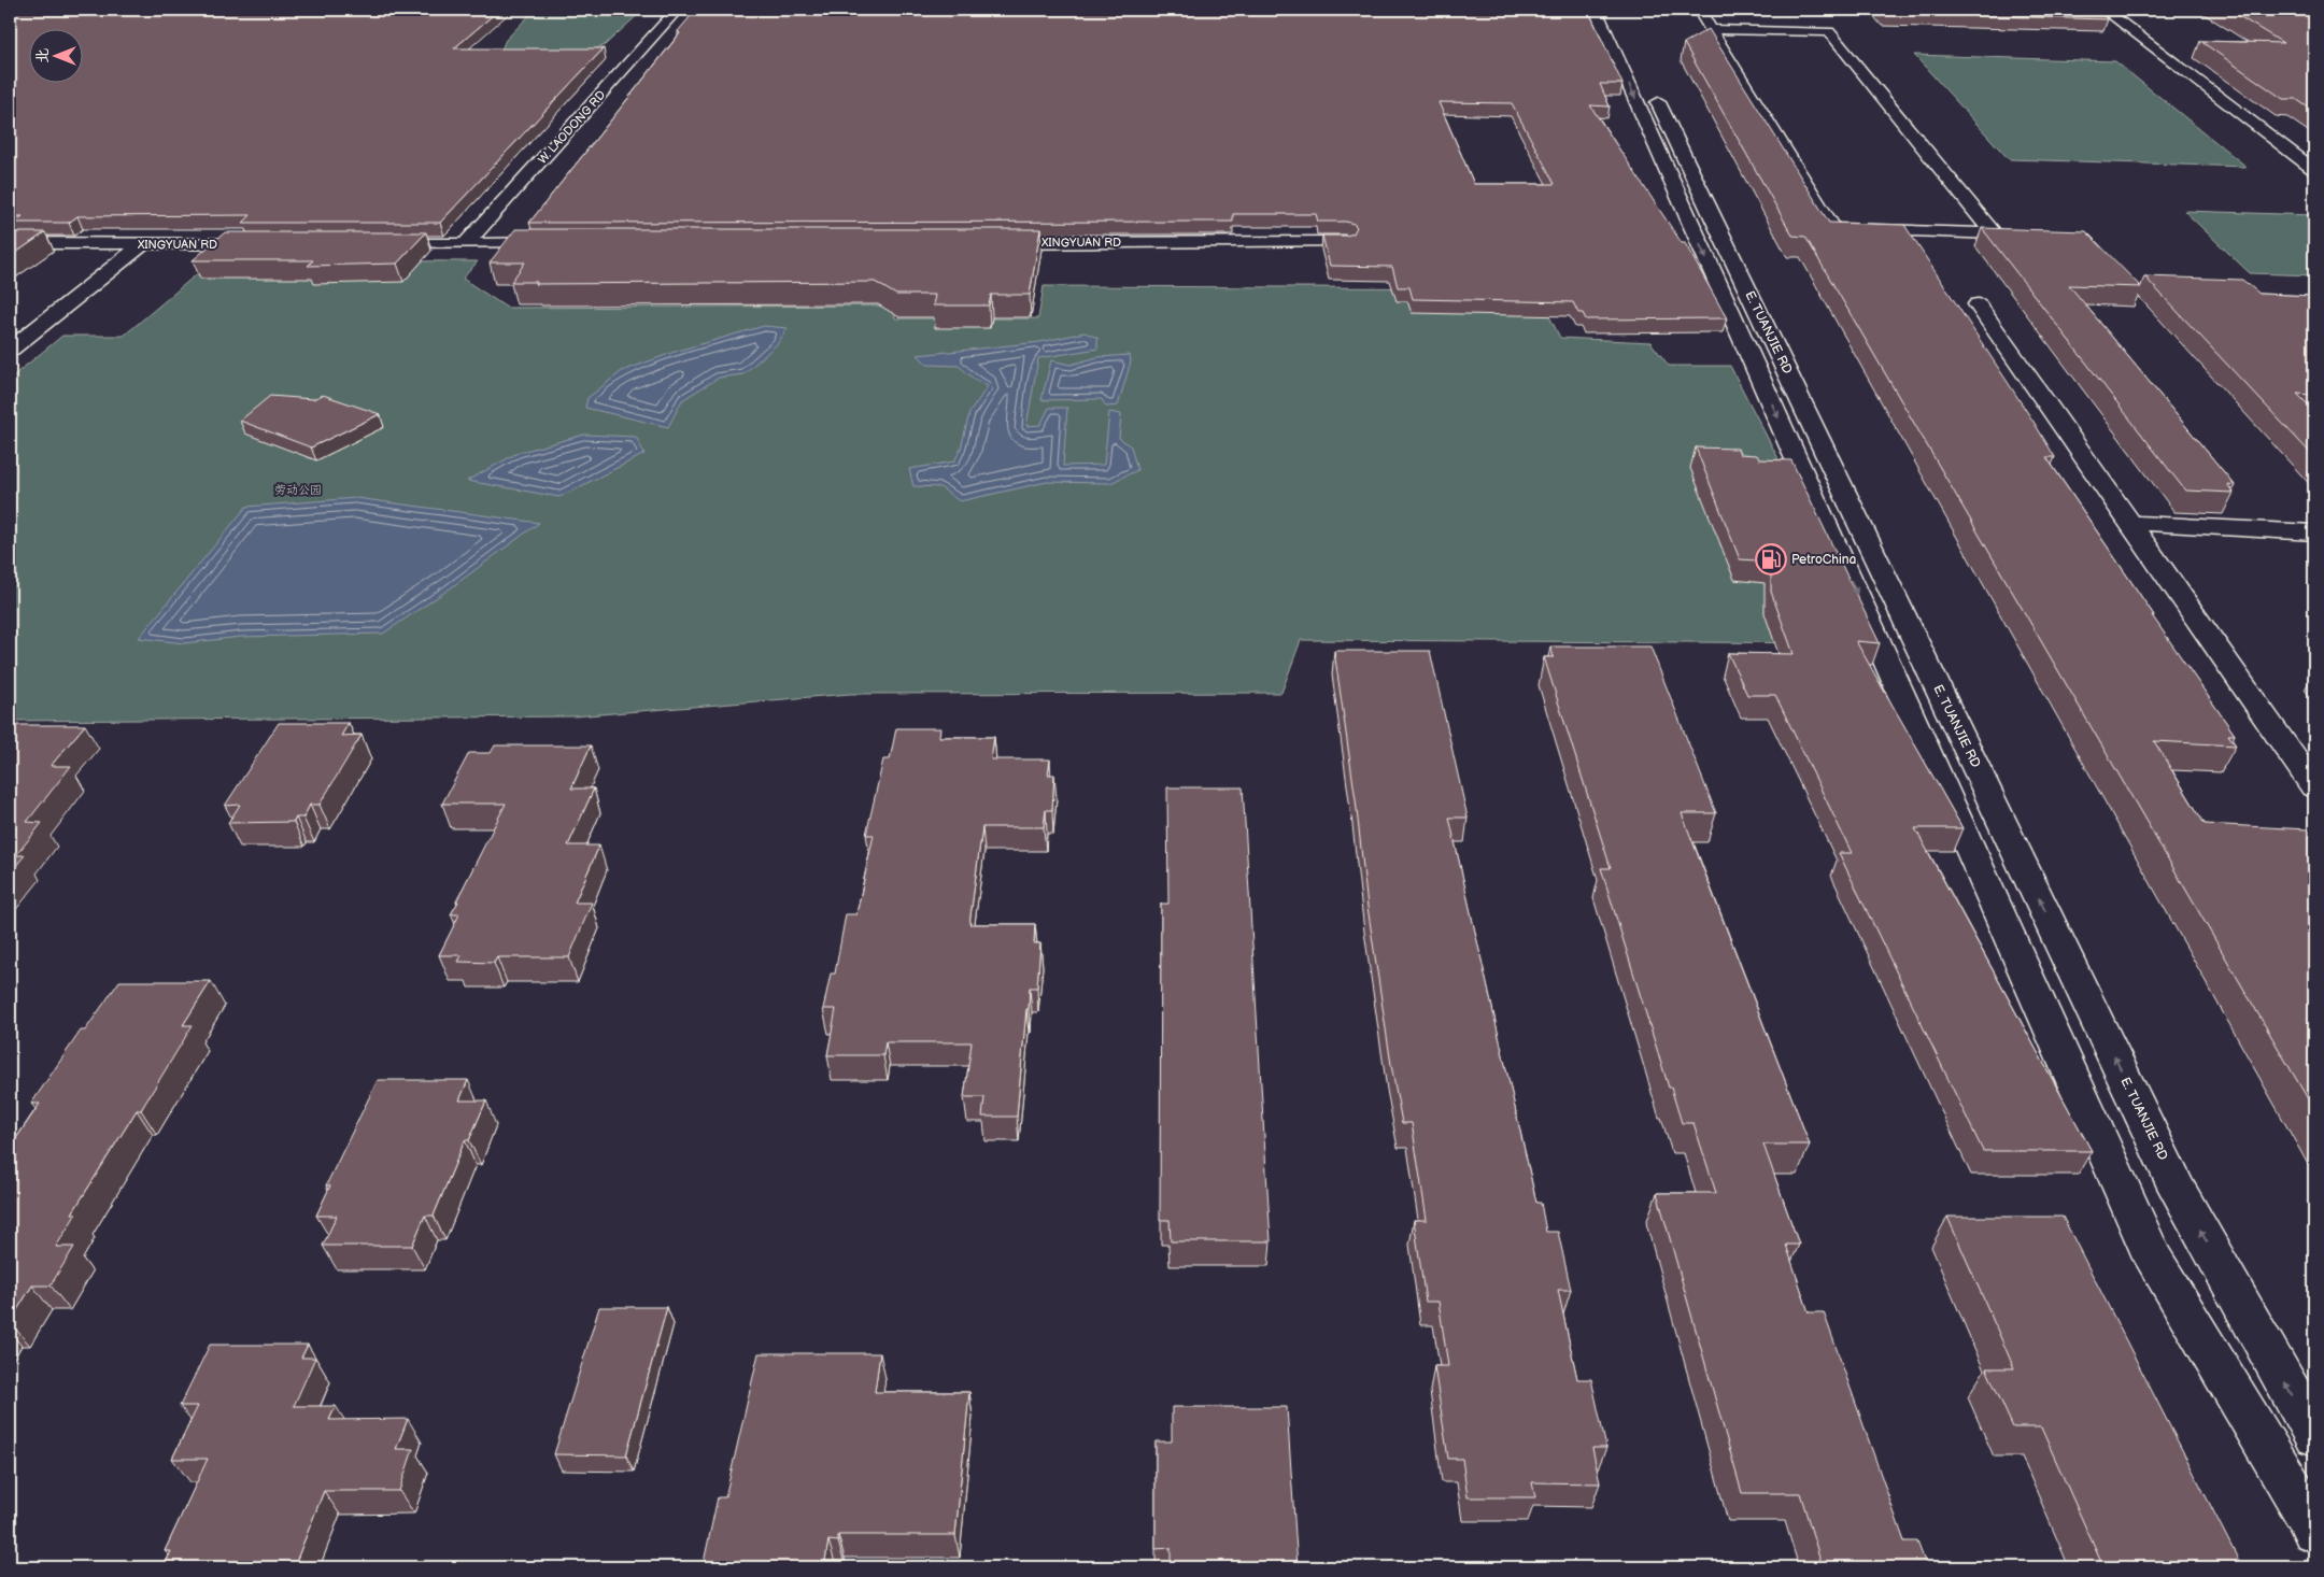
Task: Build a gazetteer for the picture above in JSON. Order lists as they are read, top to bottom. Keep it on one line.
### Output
{"streets":{"street":["W. LAODONG RD","XINGYUAN RD","E. TUANJIE RD"]},"parks":["劳动公园"],"places":{"fuel station":["PetroChina"]},"north":"left"}
